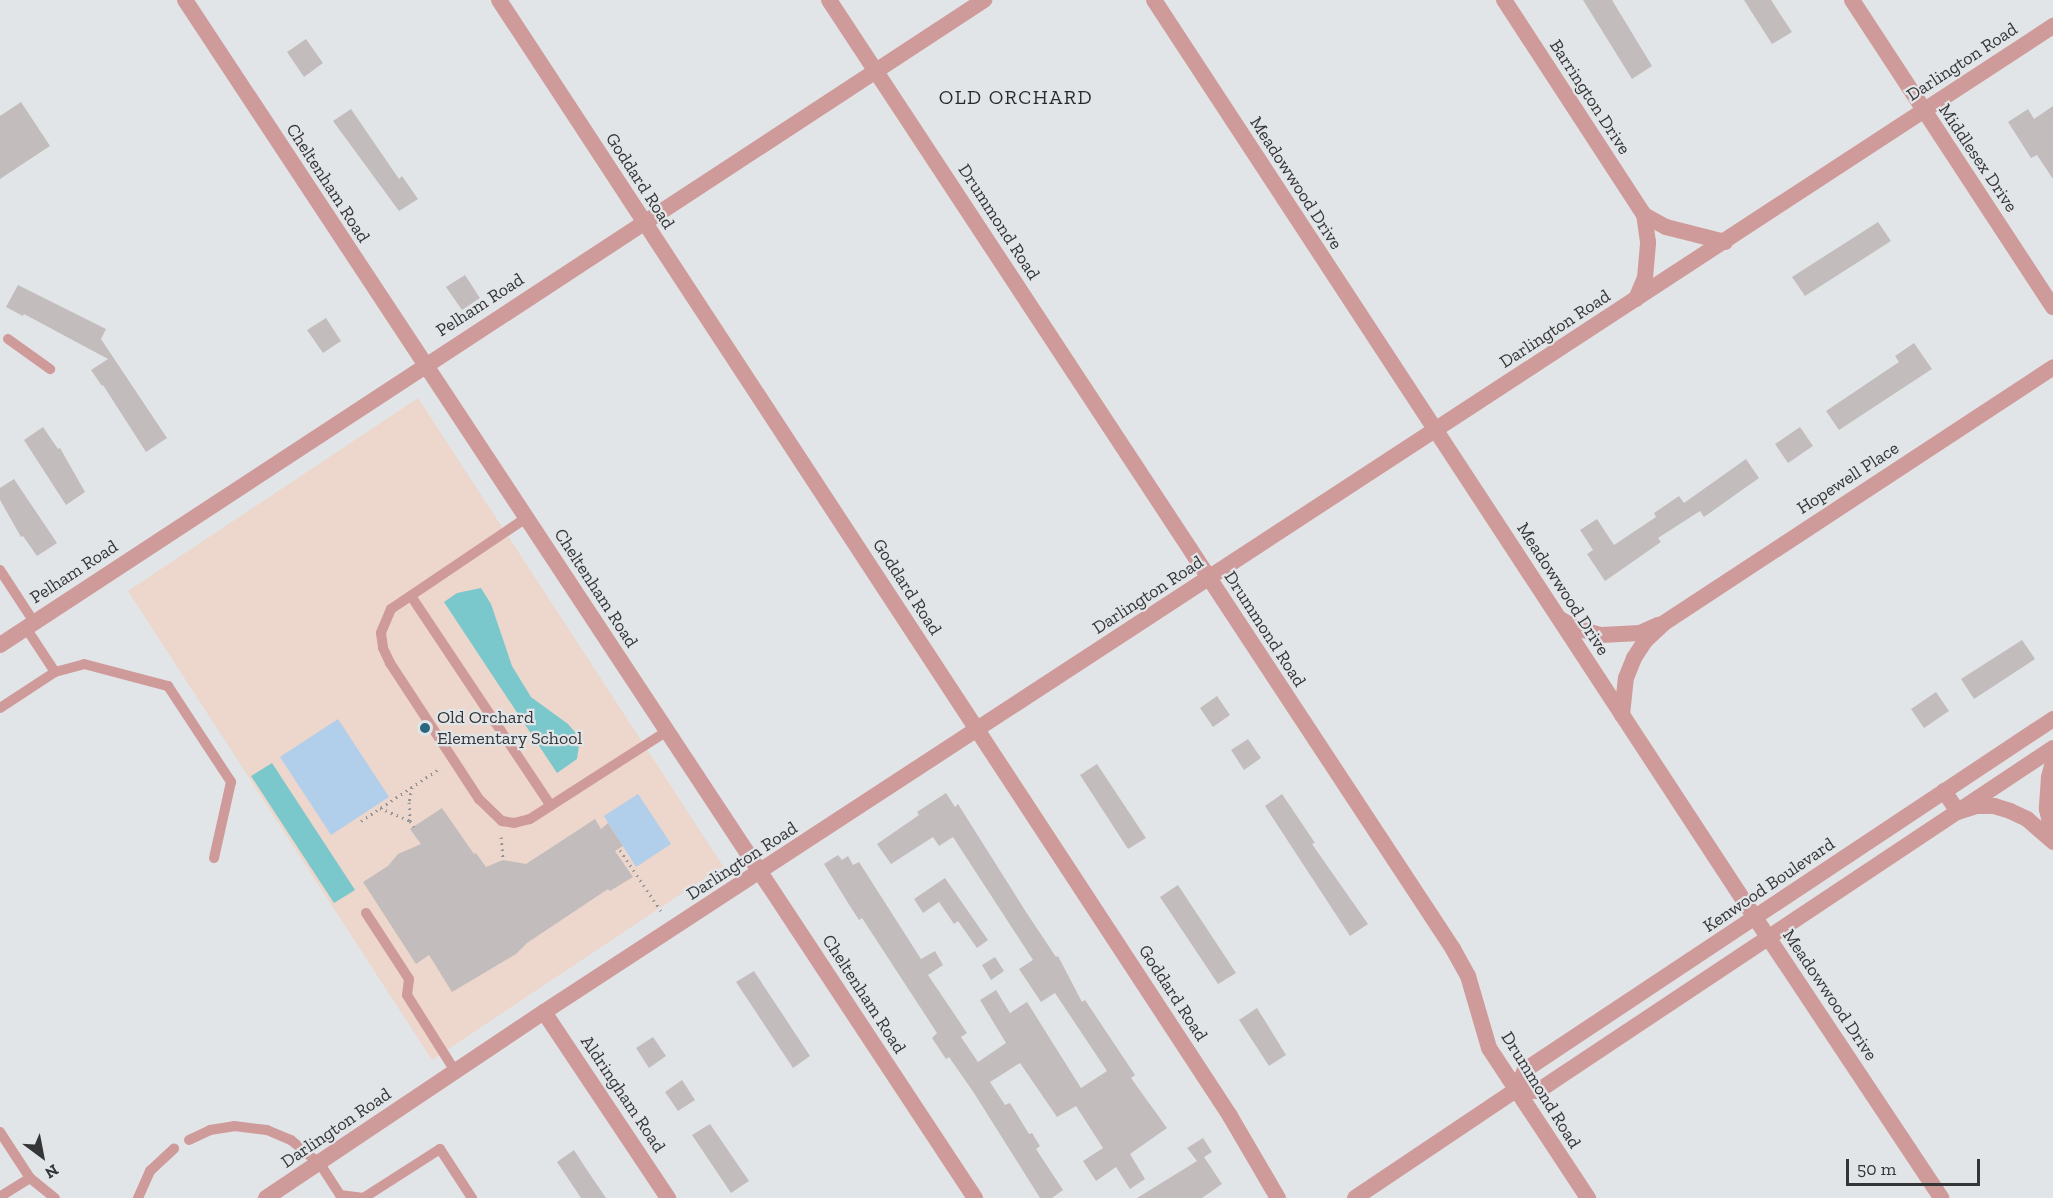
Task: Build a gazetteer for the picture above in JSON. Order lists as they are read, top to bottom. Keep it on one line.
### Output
{"streets":{"street":["Darlington Road","Barrington Drive","Middlesex Drive","Goddard Road","Cheltenham Road","Meadowwood Drive","Drummond Road","Pelham Road","Hopewell Place","Kenwood Boulevard","Aldringham Road"]},"crossings":[["Darlington Road","Barrington Drive"],["Darlington Road","Middlesex Drive"],["Darlington Road","Goddard Road"],["Darlington Road","Cheltenham Road"],["Darlington Road","Meadowwood Drive"],["Darlington Road","Drummond Road"],["Darlington Road","Aldringham Road"],["Goddard Road","Pelham Road"],["Cheltenham Road","Pelham Road"],["Meadowwood Drive","Hopewell Place"],["Meadowwood Drive","Kenwood Boulevard"],["Drummond Road","Pelham Road"],["Drummond Road","Kenwood Boulevard"]],"districts":["OLD ORCHARD"],"places":["Old Orchard Elementary School"],"scale_bar":"50 m","north":"bottom right"}
